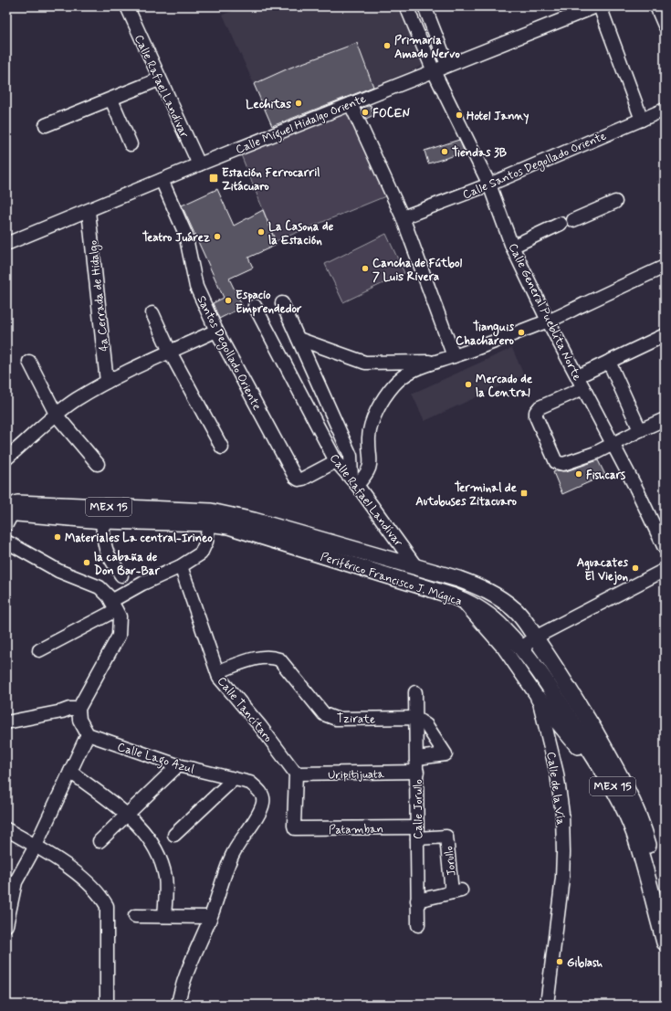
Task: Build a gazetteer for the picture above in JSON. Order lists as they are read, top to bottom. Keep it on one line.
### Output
{"streets":{"main road":["MEX 15","Periférico Francisco J. Múgica"],"street":["Calle Rafael Landívar","Calle Miguel Hidalgo Oriente","Calle Santos Degollado Oriente","4a Cerrada de Hidalgo","Calle General Pueblita Norte","Santos Degollado Oriente","Calle Tancítaro","Tzirate","Calle Lago Azul","Uripitijuata","Calle de la Vía","Calle Jorullo","Patamban","Jorullo"]},"crossings":[["Calle Rafael Landívar","Calle Miguel Hidalgo Oriente"],["Calle Rafael Landívar","Santos Degollado Oriente"],["Calle Rafael Landívar","Periférico Francisco J. Múgica"],["Calle Miguel Hidalgo Oriente","4a Cerrada de Hidalgo"],["Calle Miguel Hidalgo Oriente","Calle General Pueblita Norte"],["Calle Miguel Hidalgo Oriente","Santos Degollado Oriente"],["Calle Santos Degollado Oriente","Calle General Pueblita Norte"],["Periférico Francisco J. Múgica","Calle de la Vía"],["Calle Tancítaro","Tzirate"],["Calle Tancítaro","Uripitijuata"],["Calle Tancítaro","Patamban"],["Tzirate","Calle Jorullo"],["Uripitijuata","Calle Jorullo"],["Uripitijuata","Patamban"],["Calle Jorullo","Patamban"],["Calle Jorullo","Jorullo"],["Patamban","Jorullo"]],"places":{"other":["Primaria Amado Nervo","Lechitas","FOCEN","Hotel Janny","Tiendas 3B","La Casona de la Estación","Teatro Juárez","Cancha de Fútbol 7 Luis Rivera","Espacio Emprendedor","Tianguis Chacharero","Mercado de la Central","Fishcars","Materiales La central-Irineo","la cabaña de Don Bar-Bar","Aguacates El Viejon","Giblash"],"transit":["Estación Ferrocarril Zitácuaro","Terminal de Autobuses Zitacuaro"]}}
